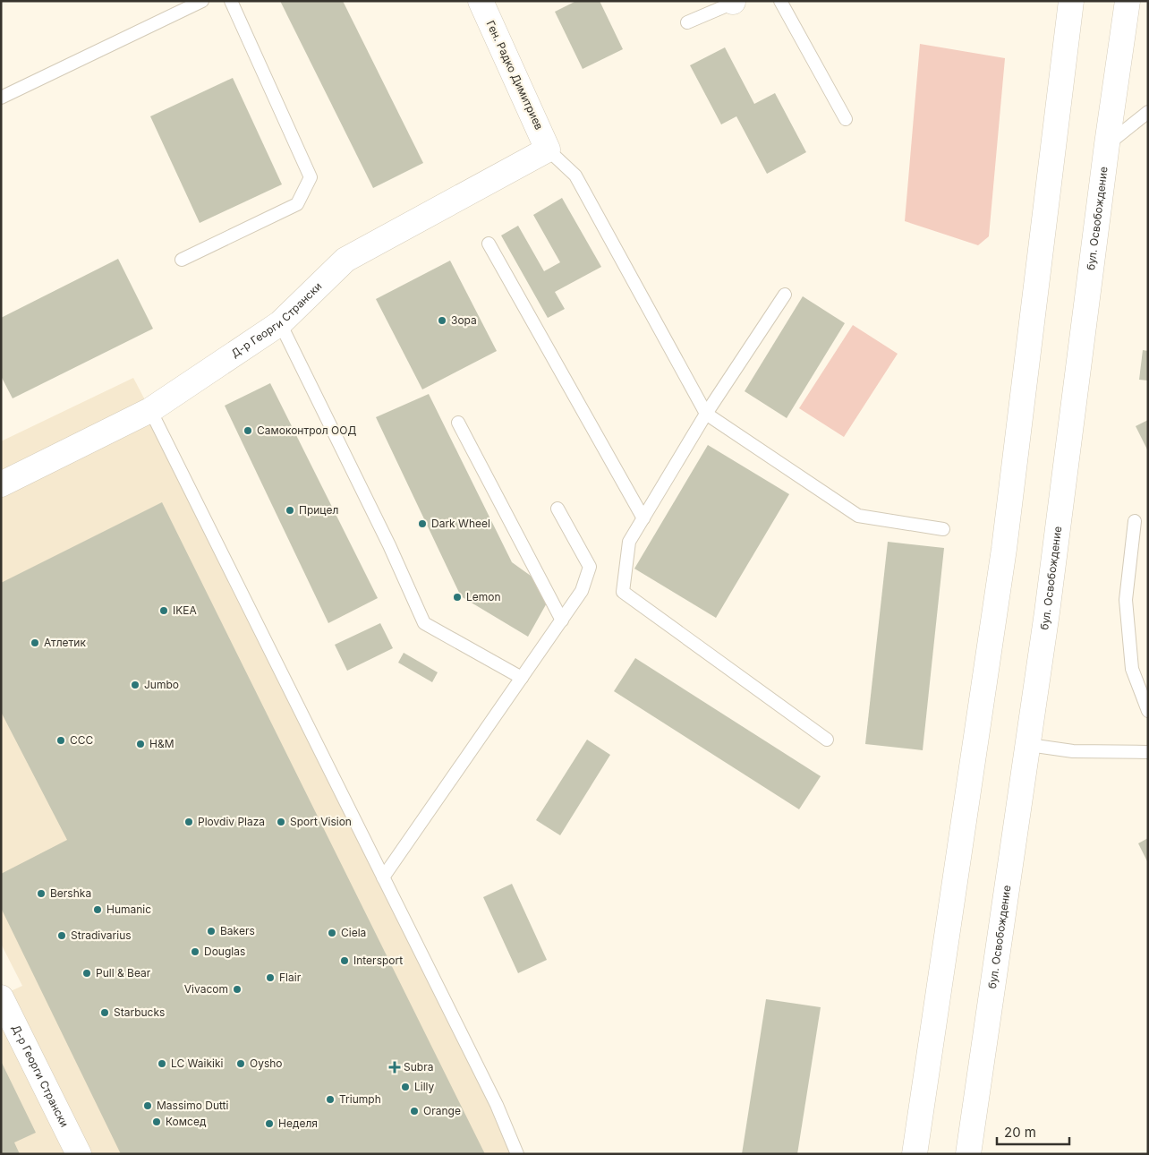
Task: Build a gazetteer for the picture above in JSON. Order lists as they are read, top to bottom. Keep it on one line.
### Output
{"streets":{"main road":["Ген. Радко Димитриев","бул. Освобождение","Д-р Георги Странски"]},"crossings":[["Ген. Радко Димитриев","Д-р Георги Странски"]],"places":{"other":["Зора","Самоконтрол ООД","Прицел","Dark Wheel","Lemon","IKEA","Атлетик","Jumbo","CCC","H&M","Plovdiv Plaza","Sport Vision","Bershka","Humanic","Bakers","Ciela","Stradivarius","Douglas","Intersport","Pull & Bear","Flair","Vivacom","Starbucks","LC Waikiki","Oysho","Lilly","Triumph","Massimo Dutti","Orange","Комсед","Неделя"],"health":["Subra"]},"scale_bar":"20 m"}
